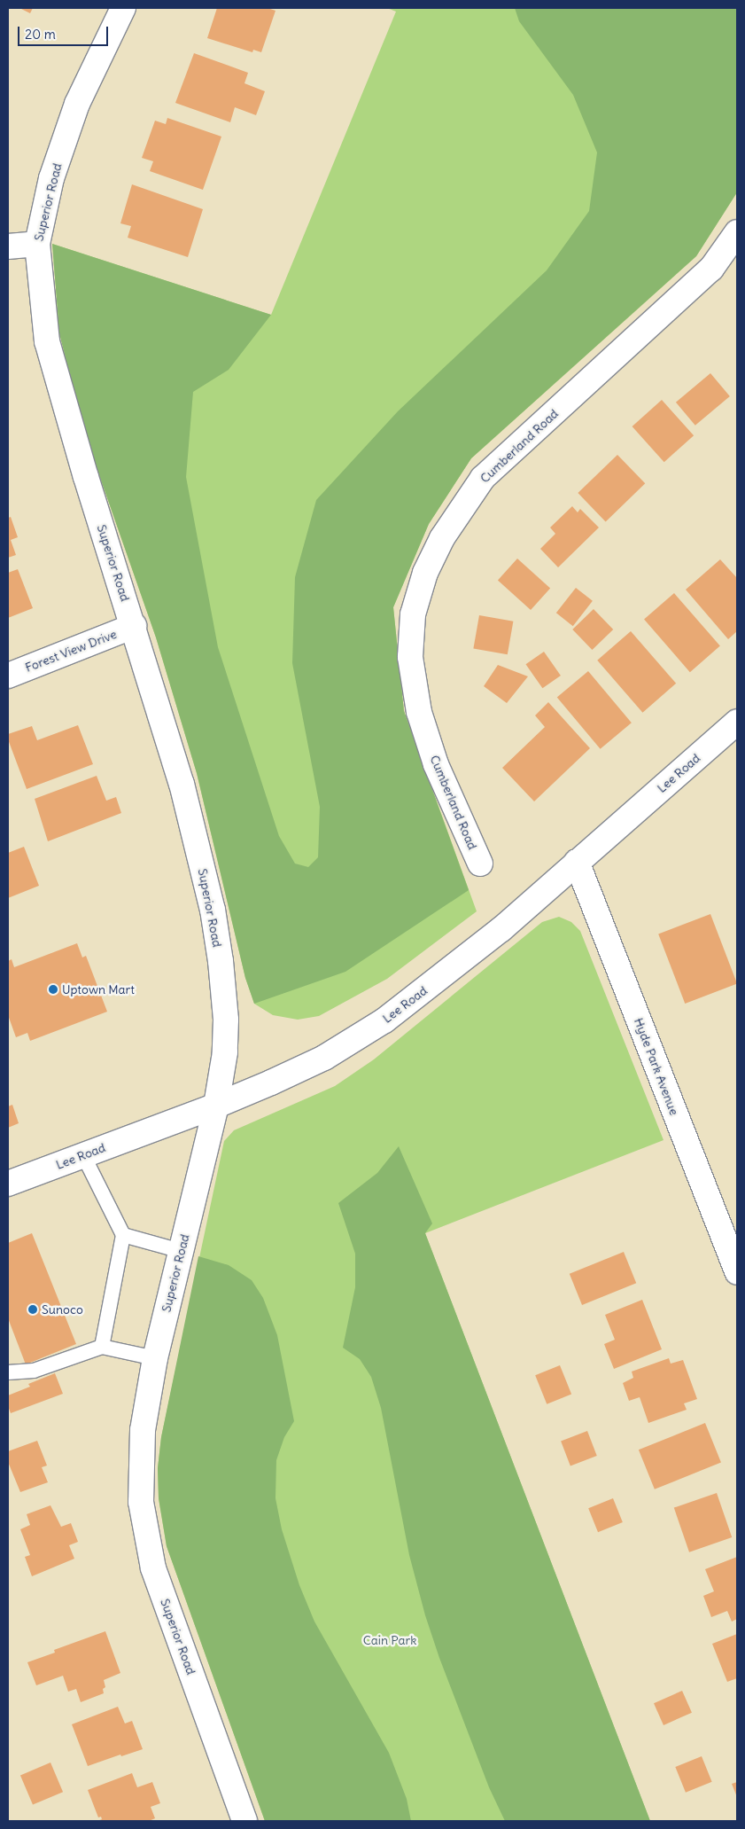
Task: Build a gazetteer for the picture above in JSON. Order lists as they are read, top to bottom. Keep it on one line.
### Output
{"streets":{"street":["Superior Road","Cumberland Road","Forest View Drive","Lee Road","Hyde Park Avenue"]},"crossings":[["Superior Road","Forest View Drive"],["Superior Road","Lee Road"],["Lee Road","Hyde Park Avenue"]],"parks":["Cain Park"],"places":["Uptown Mart","Sunoco"],"scale_bar":"20 m"}
